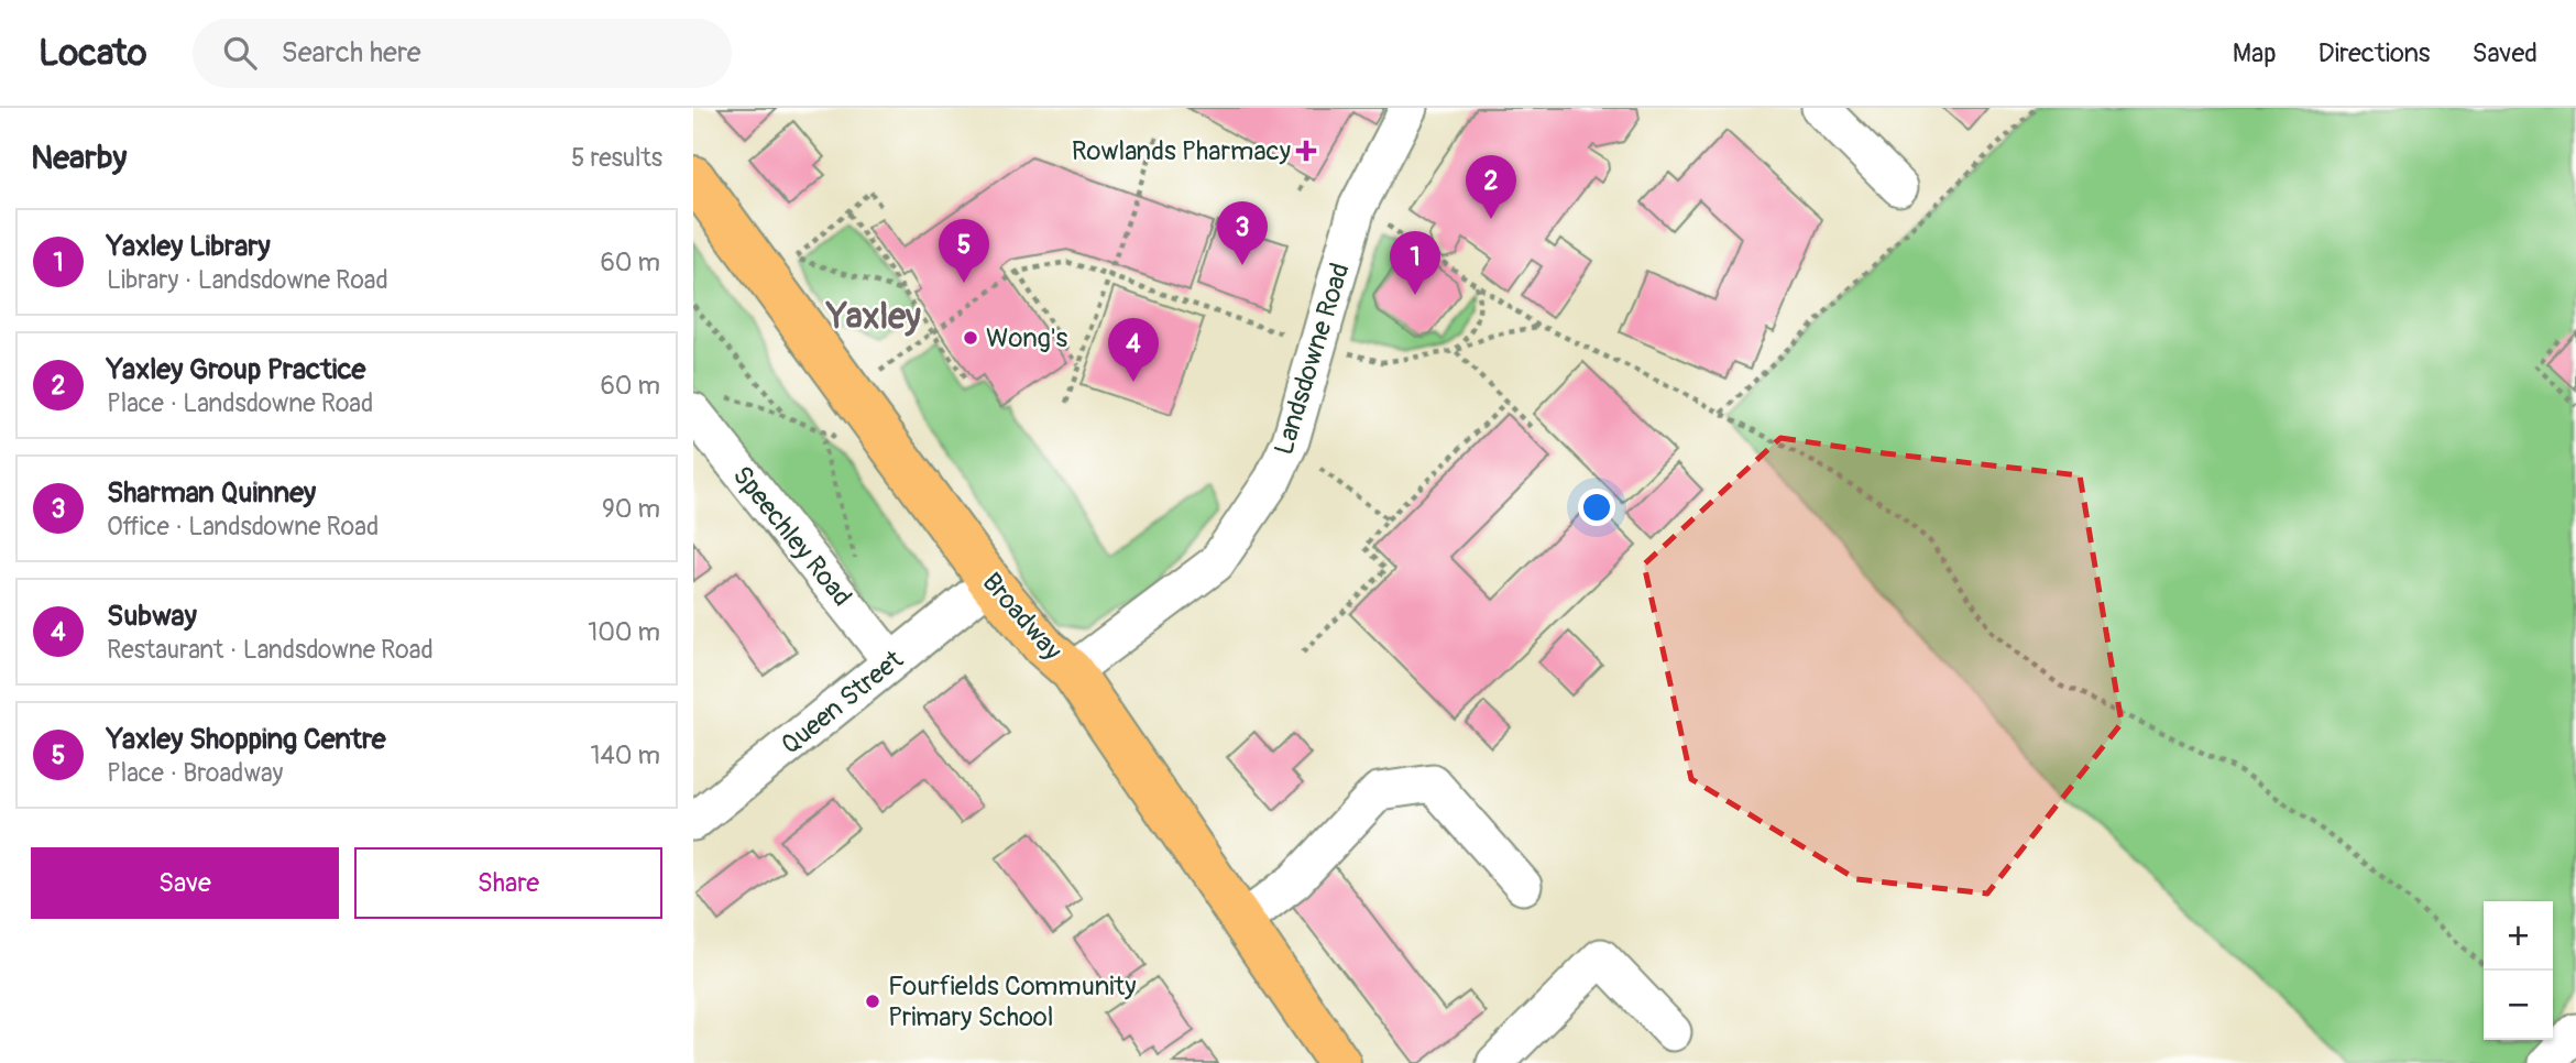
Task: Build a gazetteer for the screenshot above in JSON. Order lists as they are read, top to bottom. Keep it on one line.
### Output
{"streets":{"main road":["Broadway"],"street":["Landsdowne Road","Speechley Road","Queen Street"]},"crossings":[["Landsdowne Road","Broadway"],["Speechley Road","Queen Street"],["Broadway","Queen Street"]],"districts":["Yaxley"],"places":{"health":["Rowlands Pharmacy"],"other":["Wong's","Fourfields Community Primary School"]},"page":{"header":"Locato","search":"Search here","nav":["Map","Directions","Saved"],"heading":["Nearby","5 results"],"pins":["2","3","5","1","4"],"list":[{"mark":"1","name":"Yaxley Library","note":"Library · Landsdowne Road","value":"60 m"},{"mark":"2","name":"Yaxley Group Practice","note":"Place · Landsdowne Road","value":"60 m"},{"mark":"3","name":"Sharman Quinney","note":"Office · Landsdowne Road","value":"90 m"},{"mark":"4","name":"Subway","note":"Restaurant · Landsdowne Road","value":"100 m"},{"mark":"5","name":"Yaxley Shopping Centre","note":"Place · Broadway","value":"140 m"}],"buttons":["Save","Share"],"map_buttons":["+","−"]}}
